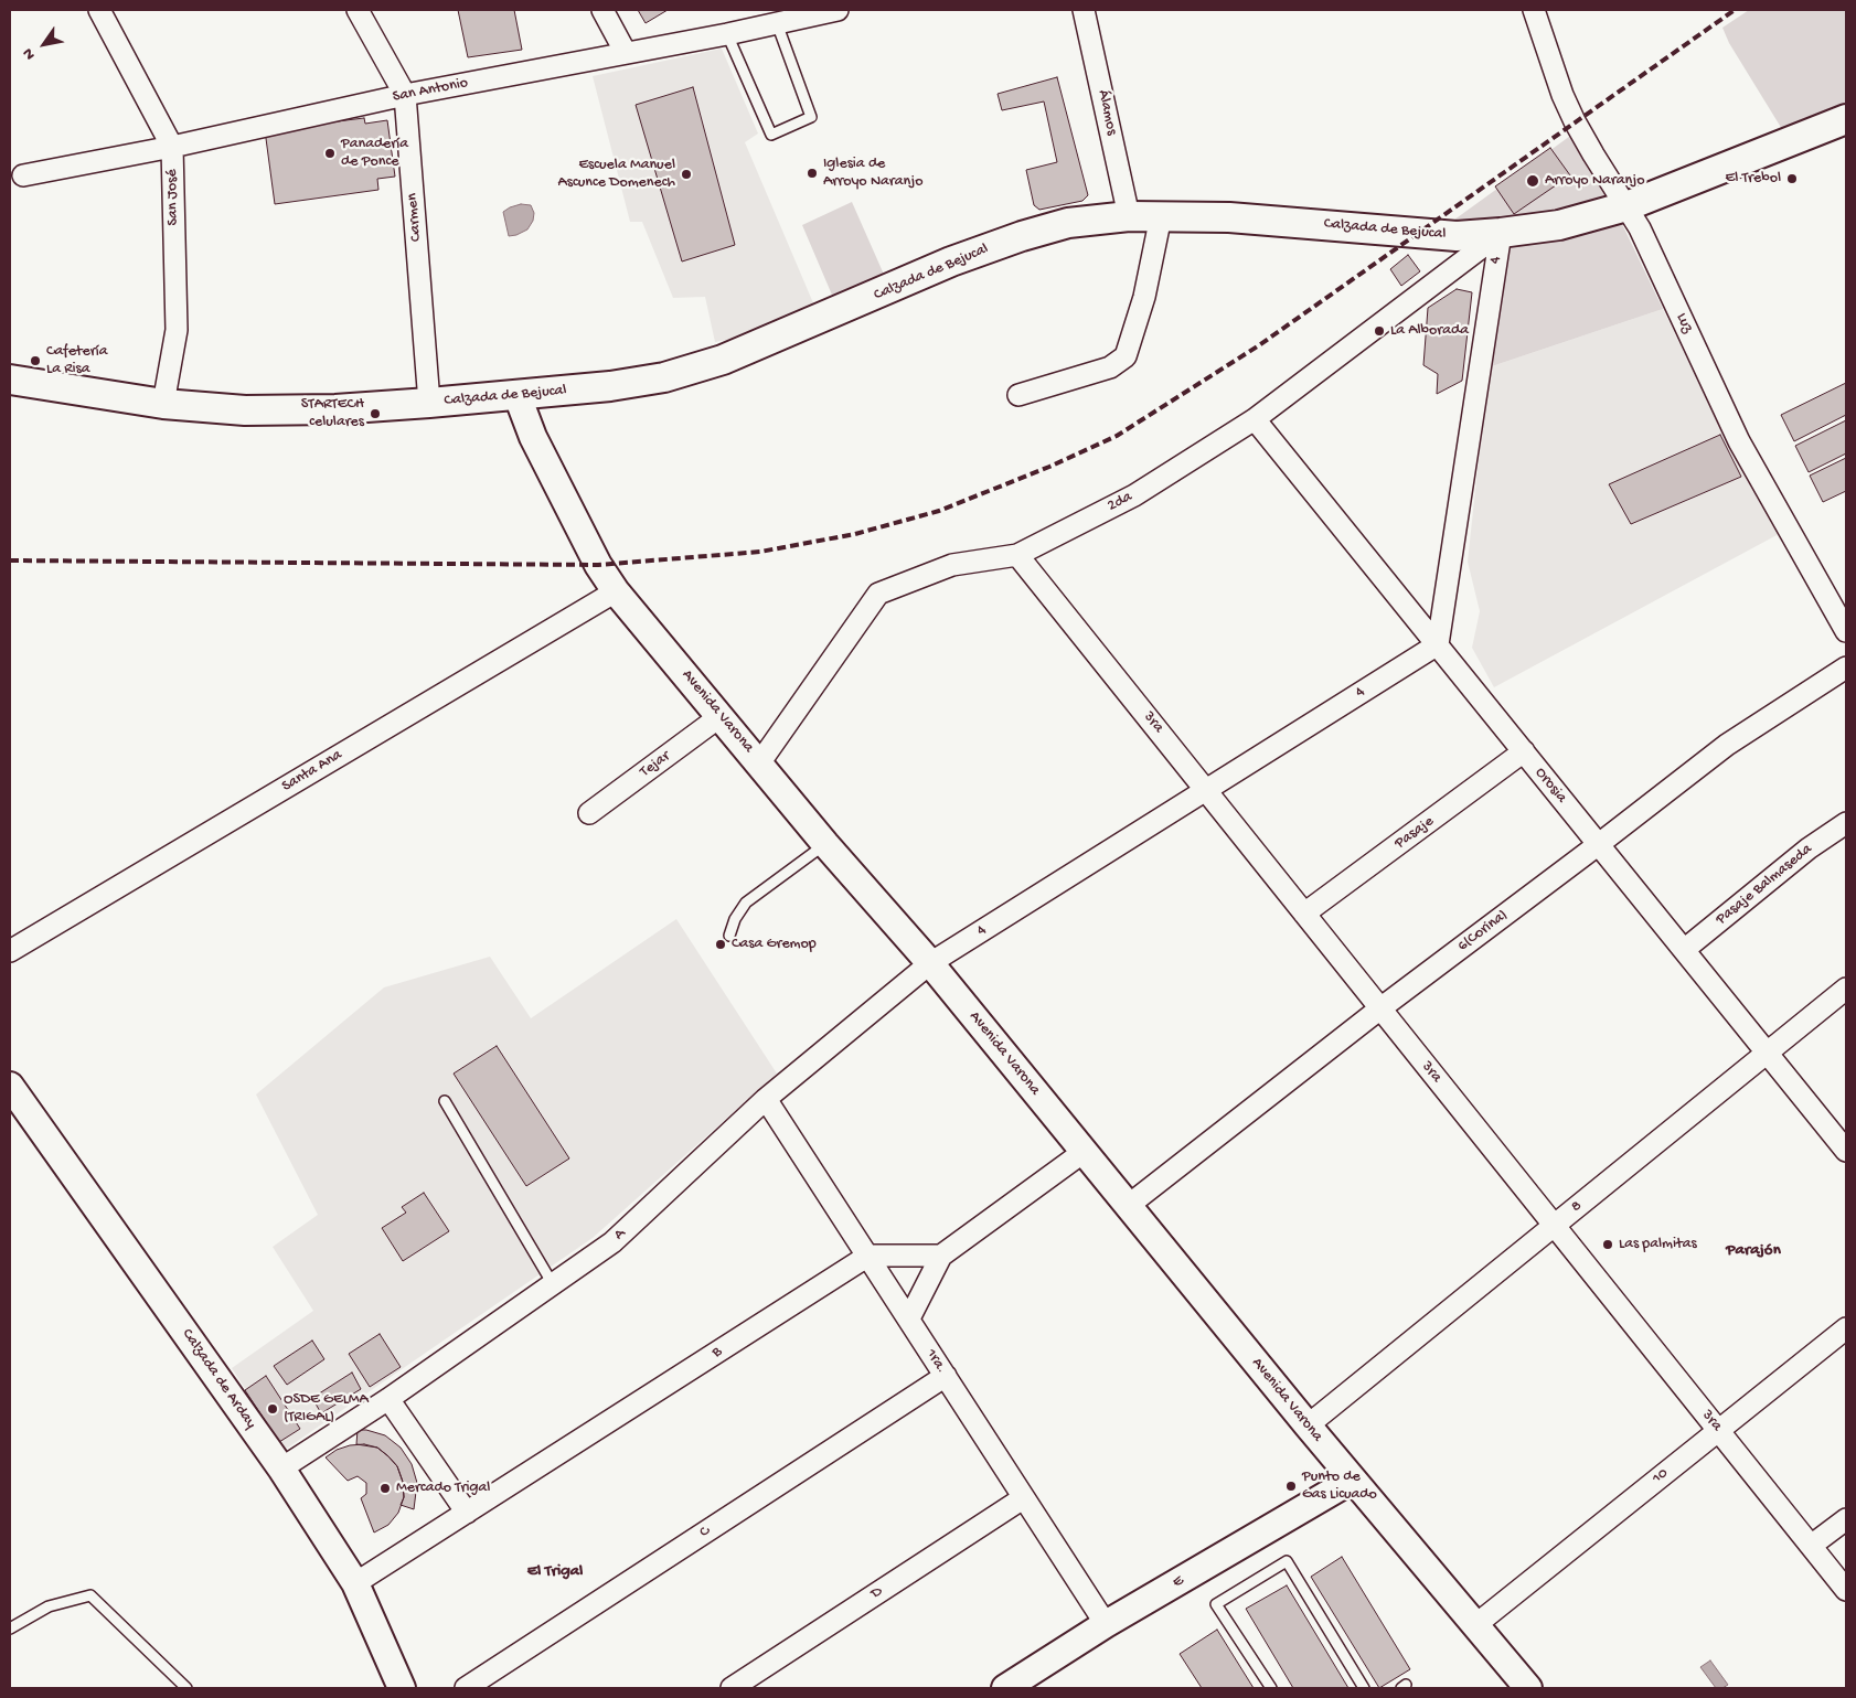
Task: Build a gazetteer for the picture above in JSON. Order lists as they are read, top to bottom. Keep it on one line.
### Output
{"streets":{"main road":["Calzada de Bejucal"],"street":["San Antonio","Álamos","San José","Carmen","4","Luz","2da","Avenida Varona","3ra","Tejar","Santa Ana","Orosia","Pasaje","Pasaje Balmaseda","6(Corina)","8","A","B","1ra.","Calzada de Arday","10","C","E","D"]},"crossings":[["San Antonio","San José"],["San Antonio","Carmen"],["Álamos","Calzada de Bejucal"],["San José","Calzada de Bejucal"],["Carmen","Calzada de Bejucal"],["Calzada de Bejucal","4"],["Calzada de Bejucal","Luz"],["Calzada de Bejucal","2da"],["Calzada de Bejucal","Avenida Varona"],["4","2da"],["4","Avenida Varona"],["4","3ra"],["4","Orosia"],["4","A"],["2da","Avenida Varona"],["2da","3ra"],["2da","Orosia"],["Avenida Varona","Tejar"],["Avenida Varona","Santa Ana"],["Avenida Varona","6(Corina)"],["Avenida Varona","8"],["Avenida Varona","A"],["Avenida Varona","10"],["Avenida Varona","E"],["3ra","Pasaje"],["3ra","6(Corina)"],["3ra","8"],["3ra","10"],["Orosia","Pasaje"],["Orosia","Pasaje Balmaseda"],["Orosia","6(Corina)"],["Orosia","8"],["A","1ra."],["A","Calzada de Arday"],["B","1ra."],["B","Calzada de Arday"],["1ra.","C"],["1ra.","E"],["1ra.","D"]],"districts":["Parajón","El Trigal"],"places":["Panadería de Ponce","Iglesia de Arroyo Naranjo","Escuela Manuel Ascunce Domenech","El Trebol","Arroyo Naranjo","La Alborada","Cafetería La Risa","STARTECH celulares","Casa Gremop","Las palmitas","OSDE GELMA (TRIGAL)","Punto de Gas Licuado","Mercado Trigal"],"north":"bottom left"}
